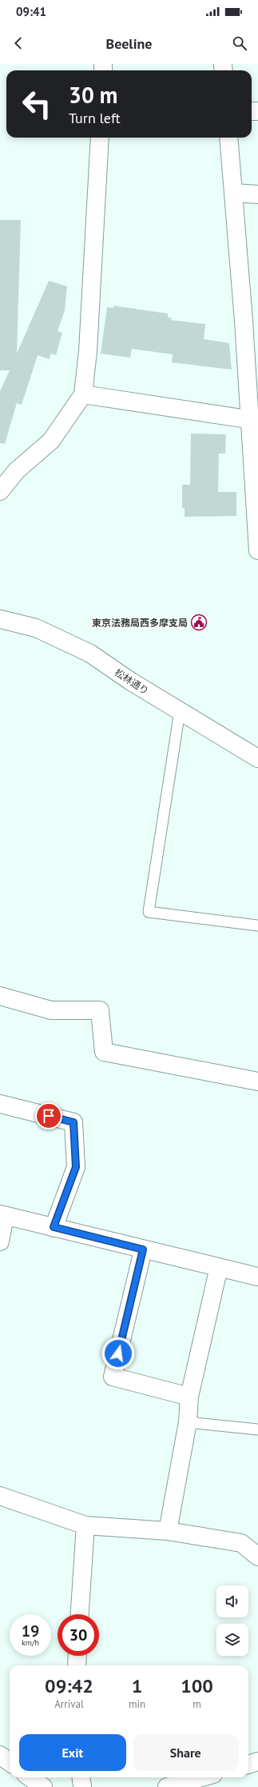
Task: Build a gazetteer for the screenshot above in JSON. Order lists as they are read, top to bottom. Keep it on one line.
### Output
{"streets":{"street":["松林通り"]},"places":{"public building":["東京法務局西多摩支局"]},"page":{"status":"09:41","header":"Beeline","turn":["30 m","Turn left"],"speed":"19 km/h","limit":"30","eta":["09:42","Arrival","1","min","100","m"],"buttons":["Exit","Share"]}}
